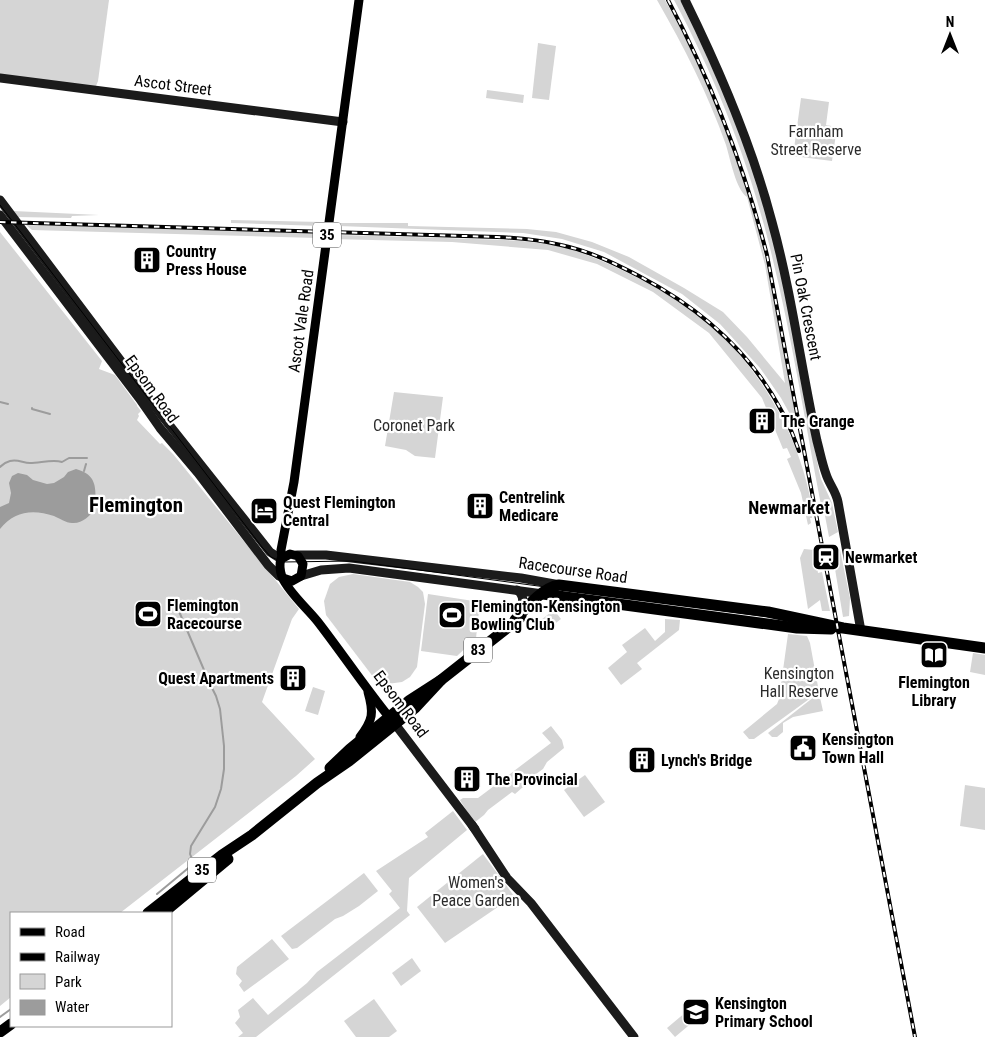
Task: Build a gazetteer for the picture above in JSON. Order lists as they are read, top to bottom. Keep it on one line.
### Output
{"streets":{"highway":["35","Racecourse Road","83"],"main road":["Ascot Street","Pin Oak Crescent","Ascot Vale Road","Epsom Road"]},"crossings":[["Ascot Street","Ascot Vale Road"],["35","Ascot Vale Road"],["35","Epsom Road"],["35","Racecourse Road"],["35","83"],["Pin Oak Crescent","Racecourse Road"],["Ascot Vale Road","Epsom Road"],["Ascot Vale Road","Racecourse Road"],["Epsom Road","Racecourse Road"],["Epsom Road","83"],["Racecourse Road","83"]],"districts":["Flemington","Newmarket"],"parks":["Farnham Street Reserve","Coronet Park","Kensington Hall Reserve","Women's Peace Garden"],"places":{"building":["Country Press House","The Grange","Centrelink Medicare","Quest Apartments","Lynch's Bridge","The Provincial"],"hotel":["Quest Flemington Central"],"station":["Newmarket"],"sports":["Flemington Racecourse","Flemington-Kensington Bowling Club"],"library":["Flemington Library"],"public building":["Kensington Town Hall"],"school or university":["Kensington Primary School"]},"legend":["Road","Railway","Park","Water"],"north":"top"}
